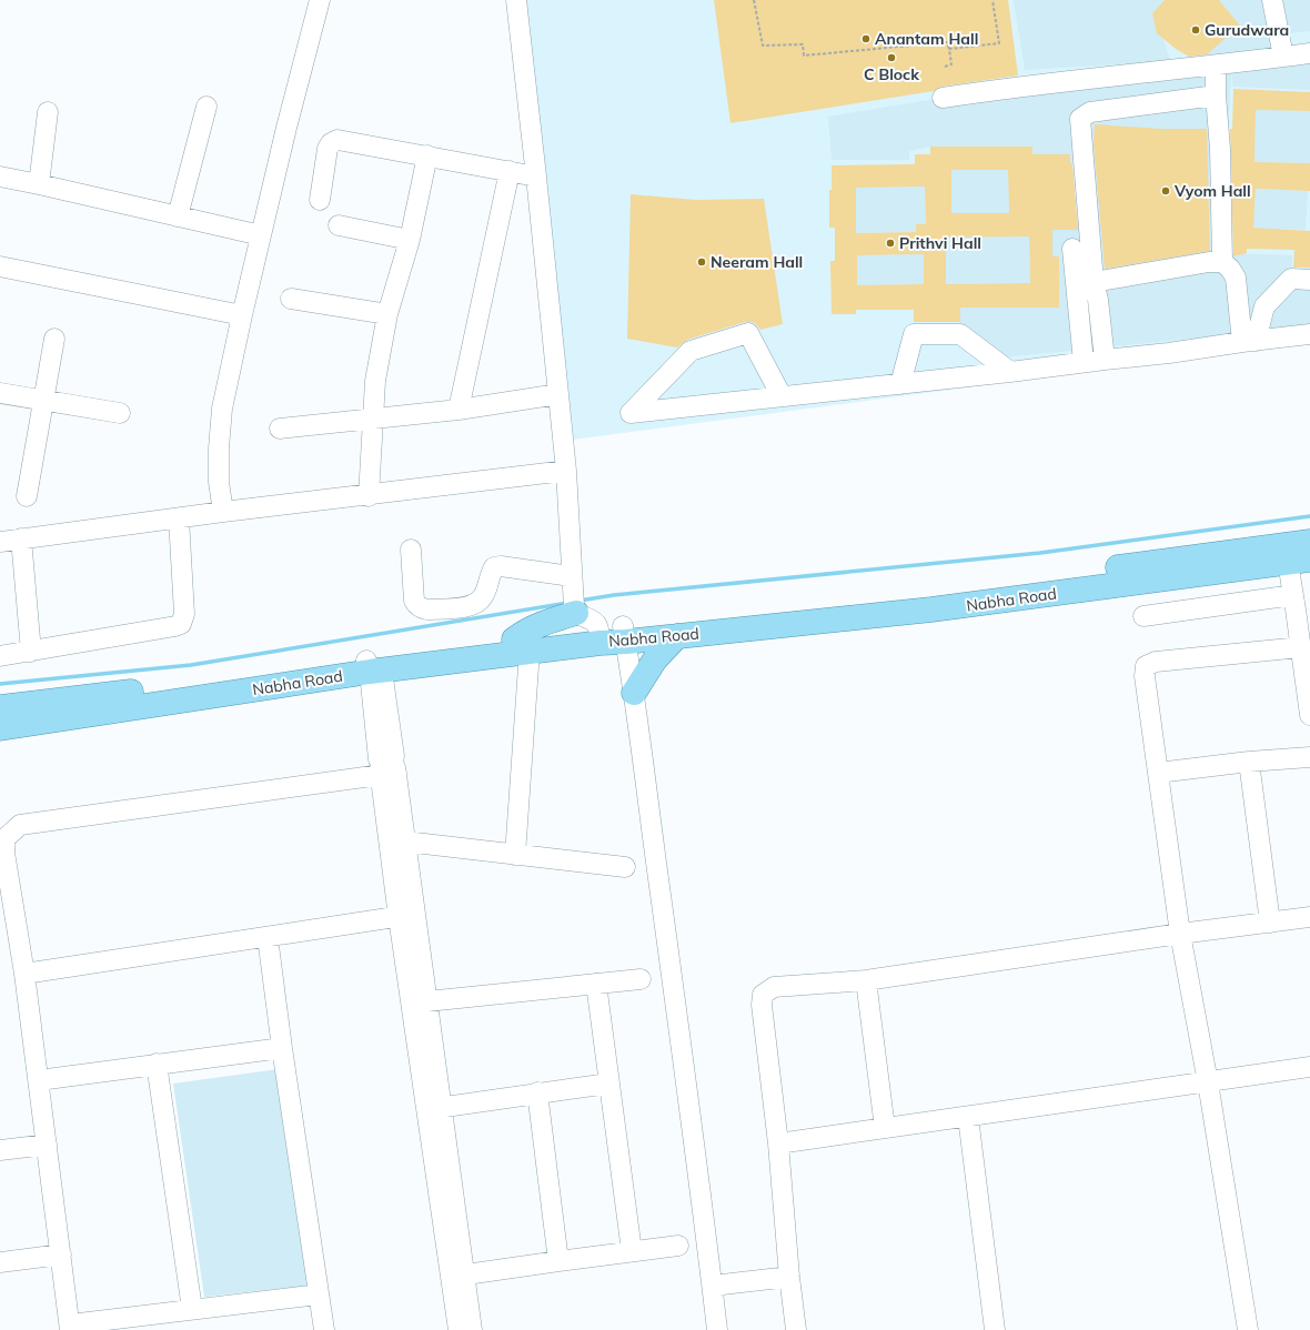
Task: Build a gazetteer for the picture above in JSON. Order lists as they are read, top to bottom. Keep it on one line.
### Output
{"streets":{"main road":["Nabha Road"]},"places":["Gurudwara","Anantam Hall","C Block","Vyom Hall","Prithvi Hall","Neeram Hall"]}
